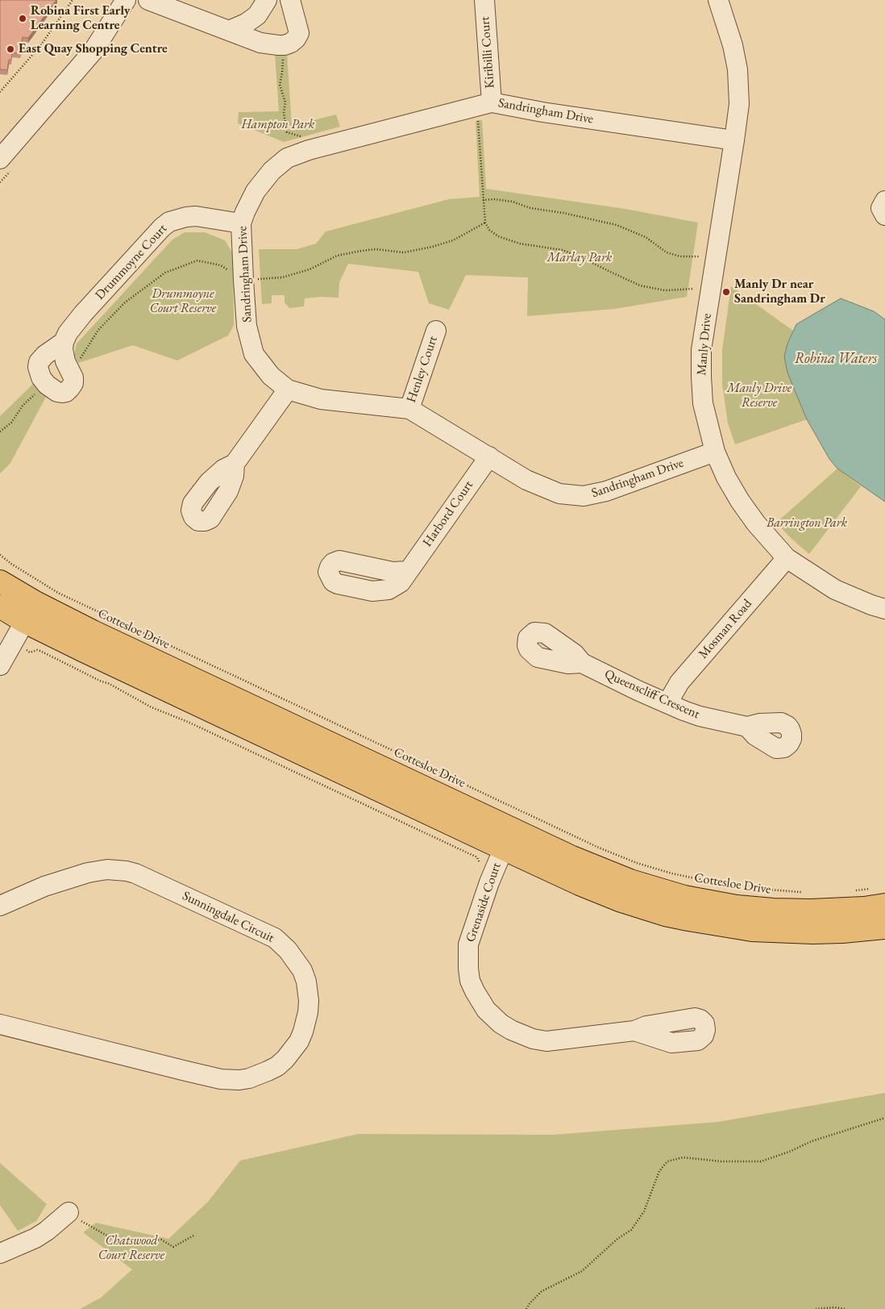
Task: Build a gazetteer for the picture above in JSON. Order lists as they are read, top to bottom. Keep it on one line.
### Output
{"streets":{"main road":["Cottesloe Drive"],"street":["Kiribilli Court","Sandringham Drive","Drummoyne Court","Manly Drive","Henley Court","Harbord Court","Mosman Road","Queenscliff Crescent","Grenaside Court","Sunningdale Circuit"]},"crossings":[["Kiribilli Court","Sandringham Drive"],["Sandringham Drive","Drummoyne Court"],["Sandringham Drive","Manly Drive"],["Sandringham Drive","Henley Court"],["Sandringham Drive","Harbord Court"],["Manly Drive","Mosman Road"],["Cottesloe Drive","Grenaside Court"],["Mosman Road","Queenscliff Crescent"]],"water":["Robina Waters"],"parks":["Hampton Park","Marlay Park","Drummoyne Court Reserve","Manly Drive Reserve","Barrington Park","Chatswood Court Reserve"],"places":["Robina First Early Learning Centre","East Quay Shopping Centre","Manly Dr near Sandringham Dr"]}
